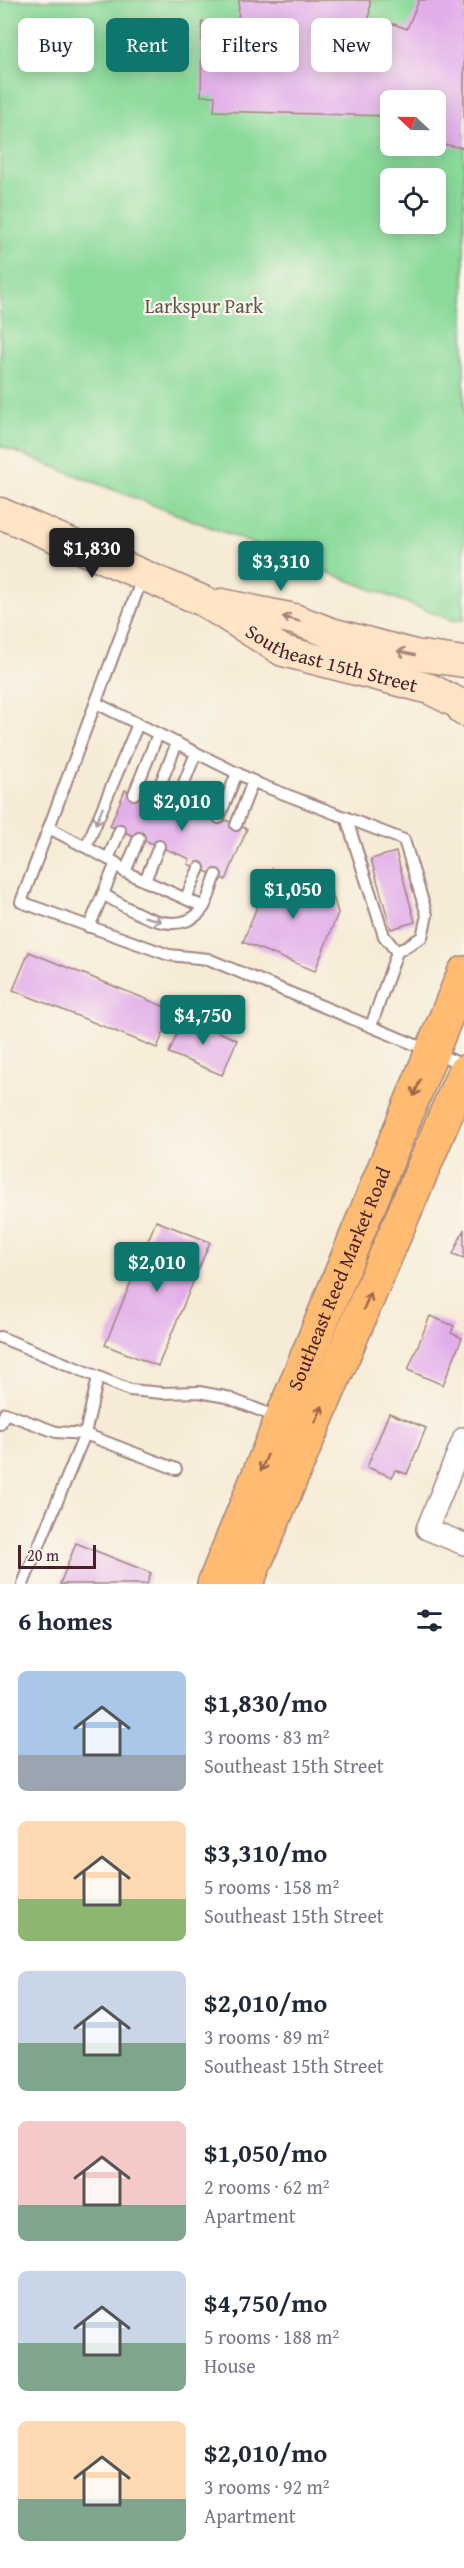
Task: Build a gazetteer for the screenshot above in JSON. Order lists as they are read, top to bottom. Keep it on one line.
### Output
{"streets":{"main road":["Southeast 15th Street","Southeast Reed Market Road"]},"parks":["Larkspur Park"],"scale_bar":"20 m","north":"left","page":{"chip":["Buy","Rent","Filters","New"],"price":["$1,830","$3,310","$2,010","$1,050","$4,750","$2,010"],"scale":"20 m","heading":"6 homes","list":[{"name":"$1,830/mo","note":"3 rooms · 83 m² · Southeast 15th Street"},{"name":"$3,310/mo","note":"5 rooms · 158 m² · Southeast 15th Street"},{"name":"$2,010/mo","note":"3 rooms · 89 m² · Southeast 15th Street"},{"name":"$1,050/mo","note":"2 rooms · 62 m² · Apartment"},{"name":"$4,750/mo","note":"5 rooms · 188 m² · House"},{"name":"$2,010/mo","note":"3 rooms · 92 m² · Apartment"}]}}
